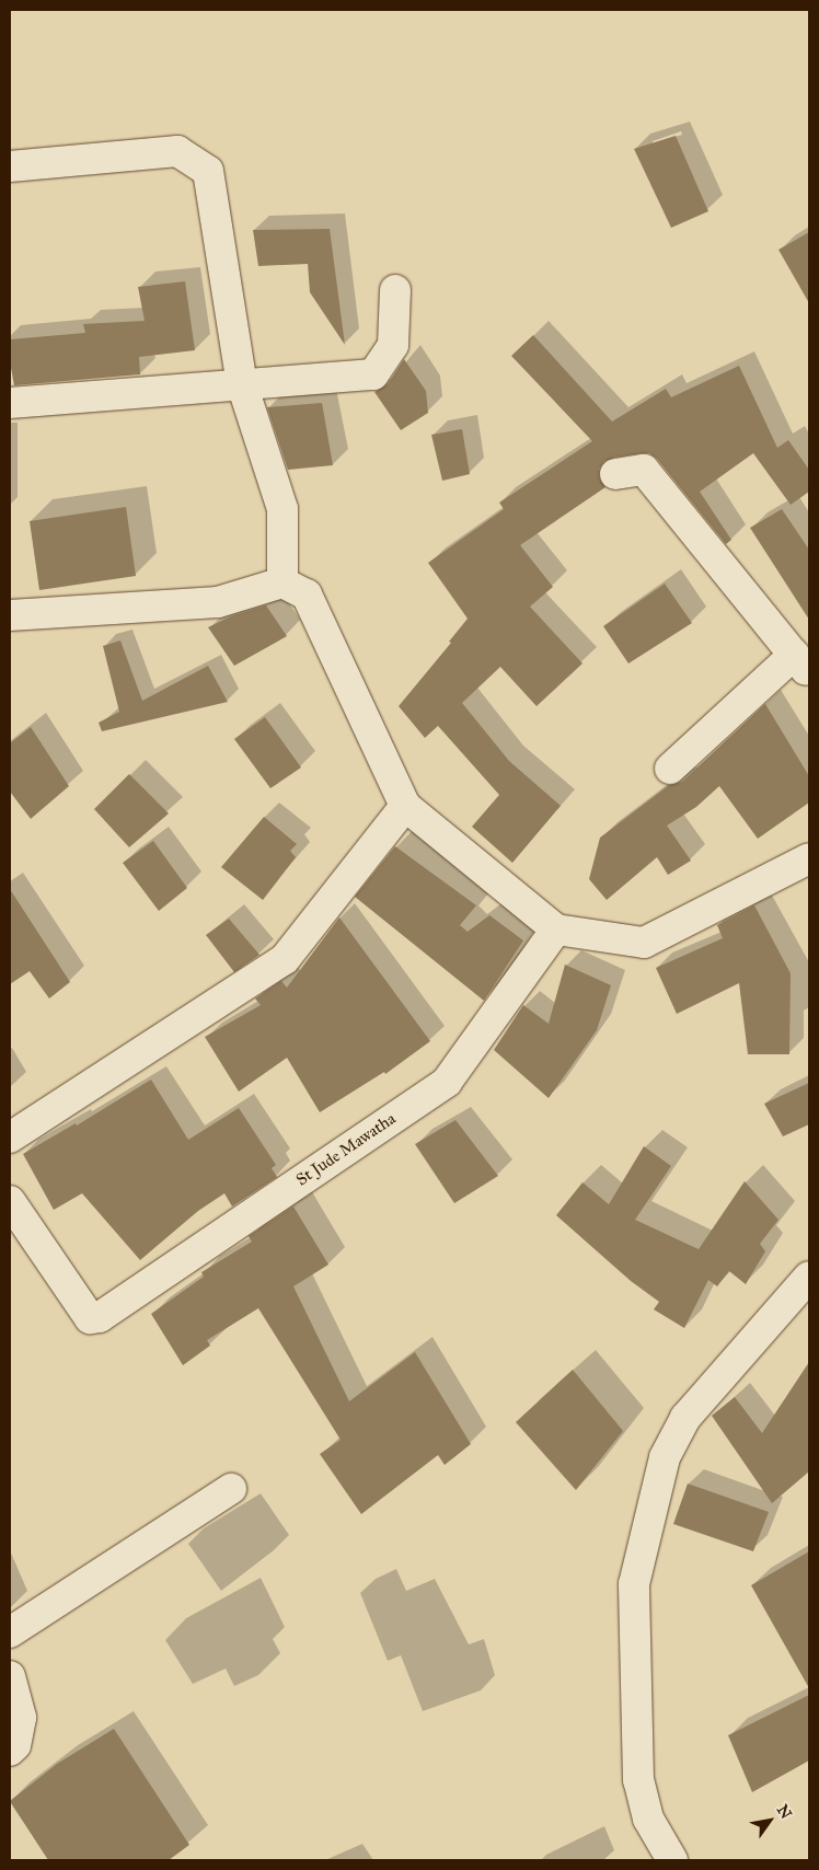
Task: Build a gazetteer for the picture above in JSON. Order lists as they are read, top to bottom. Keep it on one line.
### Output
{"streets":{"street":["St Jude Mawatha"]},"north":"top right"}
